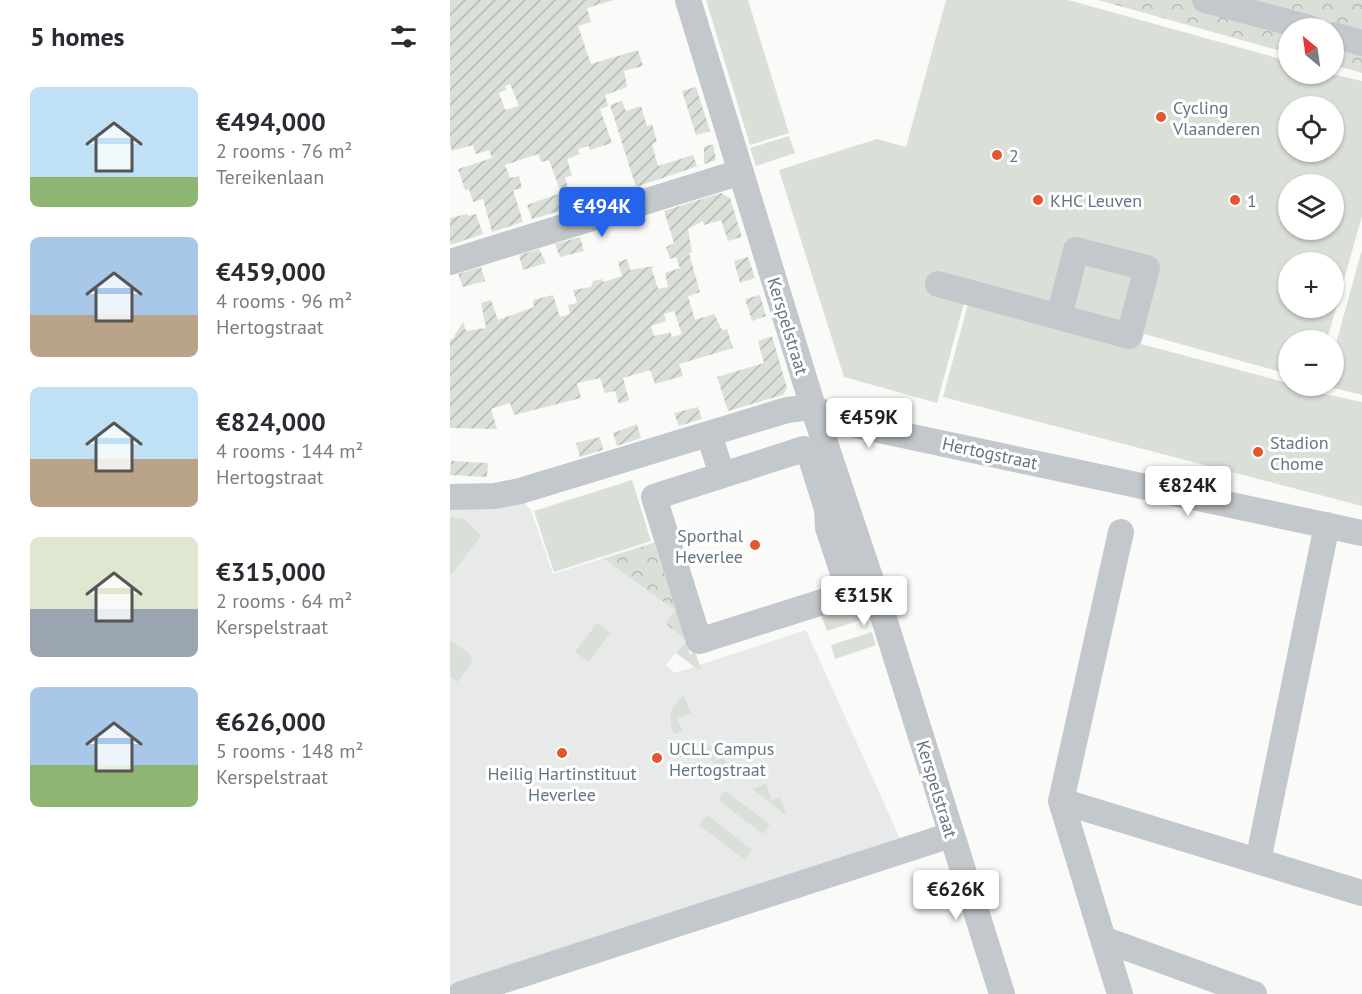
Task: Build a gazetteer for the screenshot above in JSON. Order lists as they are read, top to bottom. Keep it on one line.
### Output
{"streets":{"street":["Kerspelstraat","Hertogstraat"]},"crossings":[["Kerspelstraat","Hertogstraat"]],"places":["Cycling Vlaanderen","2","KHC Leuven","1","Stadion Chome","Sporthal Heverlee","Heilig Hartinstituut Heverlee","UCLL Campus Hertogstraat"],"north":"top left","page":{"heading":"5 homes","map_buttons":["+","−"],"list":[{"name":"€494,000","note":"2 rooms · 76 m² · Tereikenlaan"},{"name":"€459,000","note":"4 rooms · 96 m² · Hertogstraat"},{"name":"€824,000","note":"4 rooms · 144 m² · Hertogstraat"},{"name":"€315,000","note":"2 rooms · 64 m² · Kerspelstraat"},{"name":"€626,000","note":"5 rooms · 148 m² · Kerspelstraat"}],"price":["€494K","€459K","€824K","€315K","€626K"]}}
